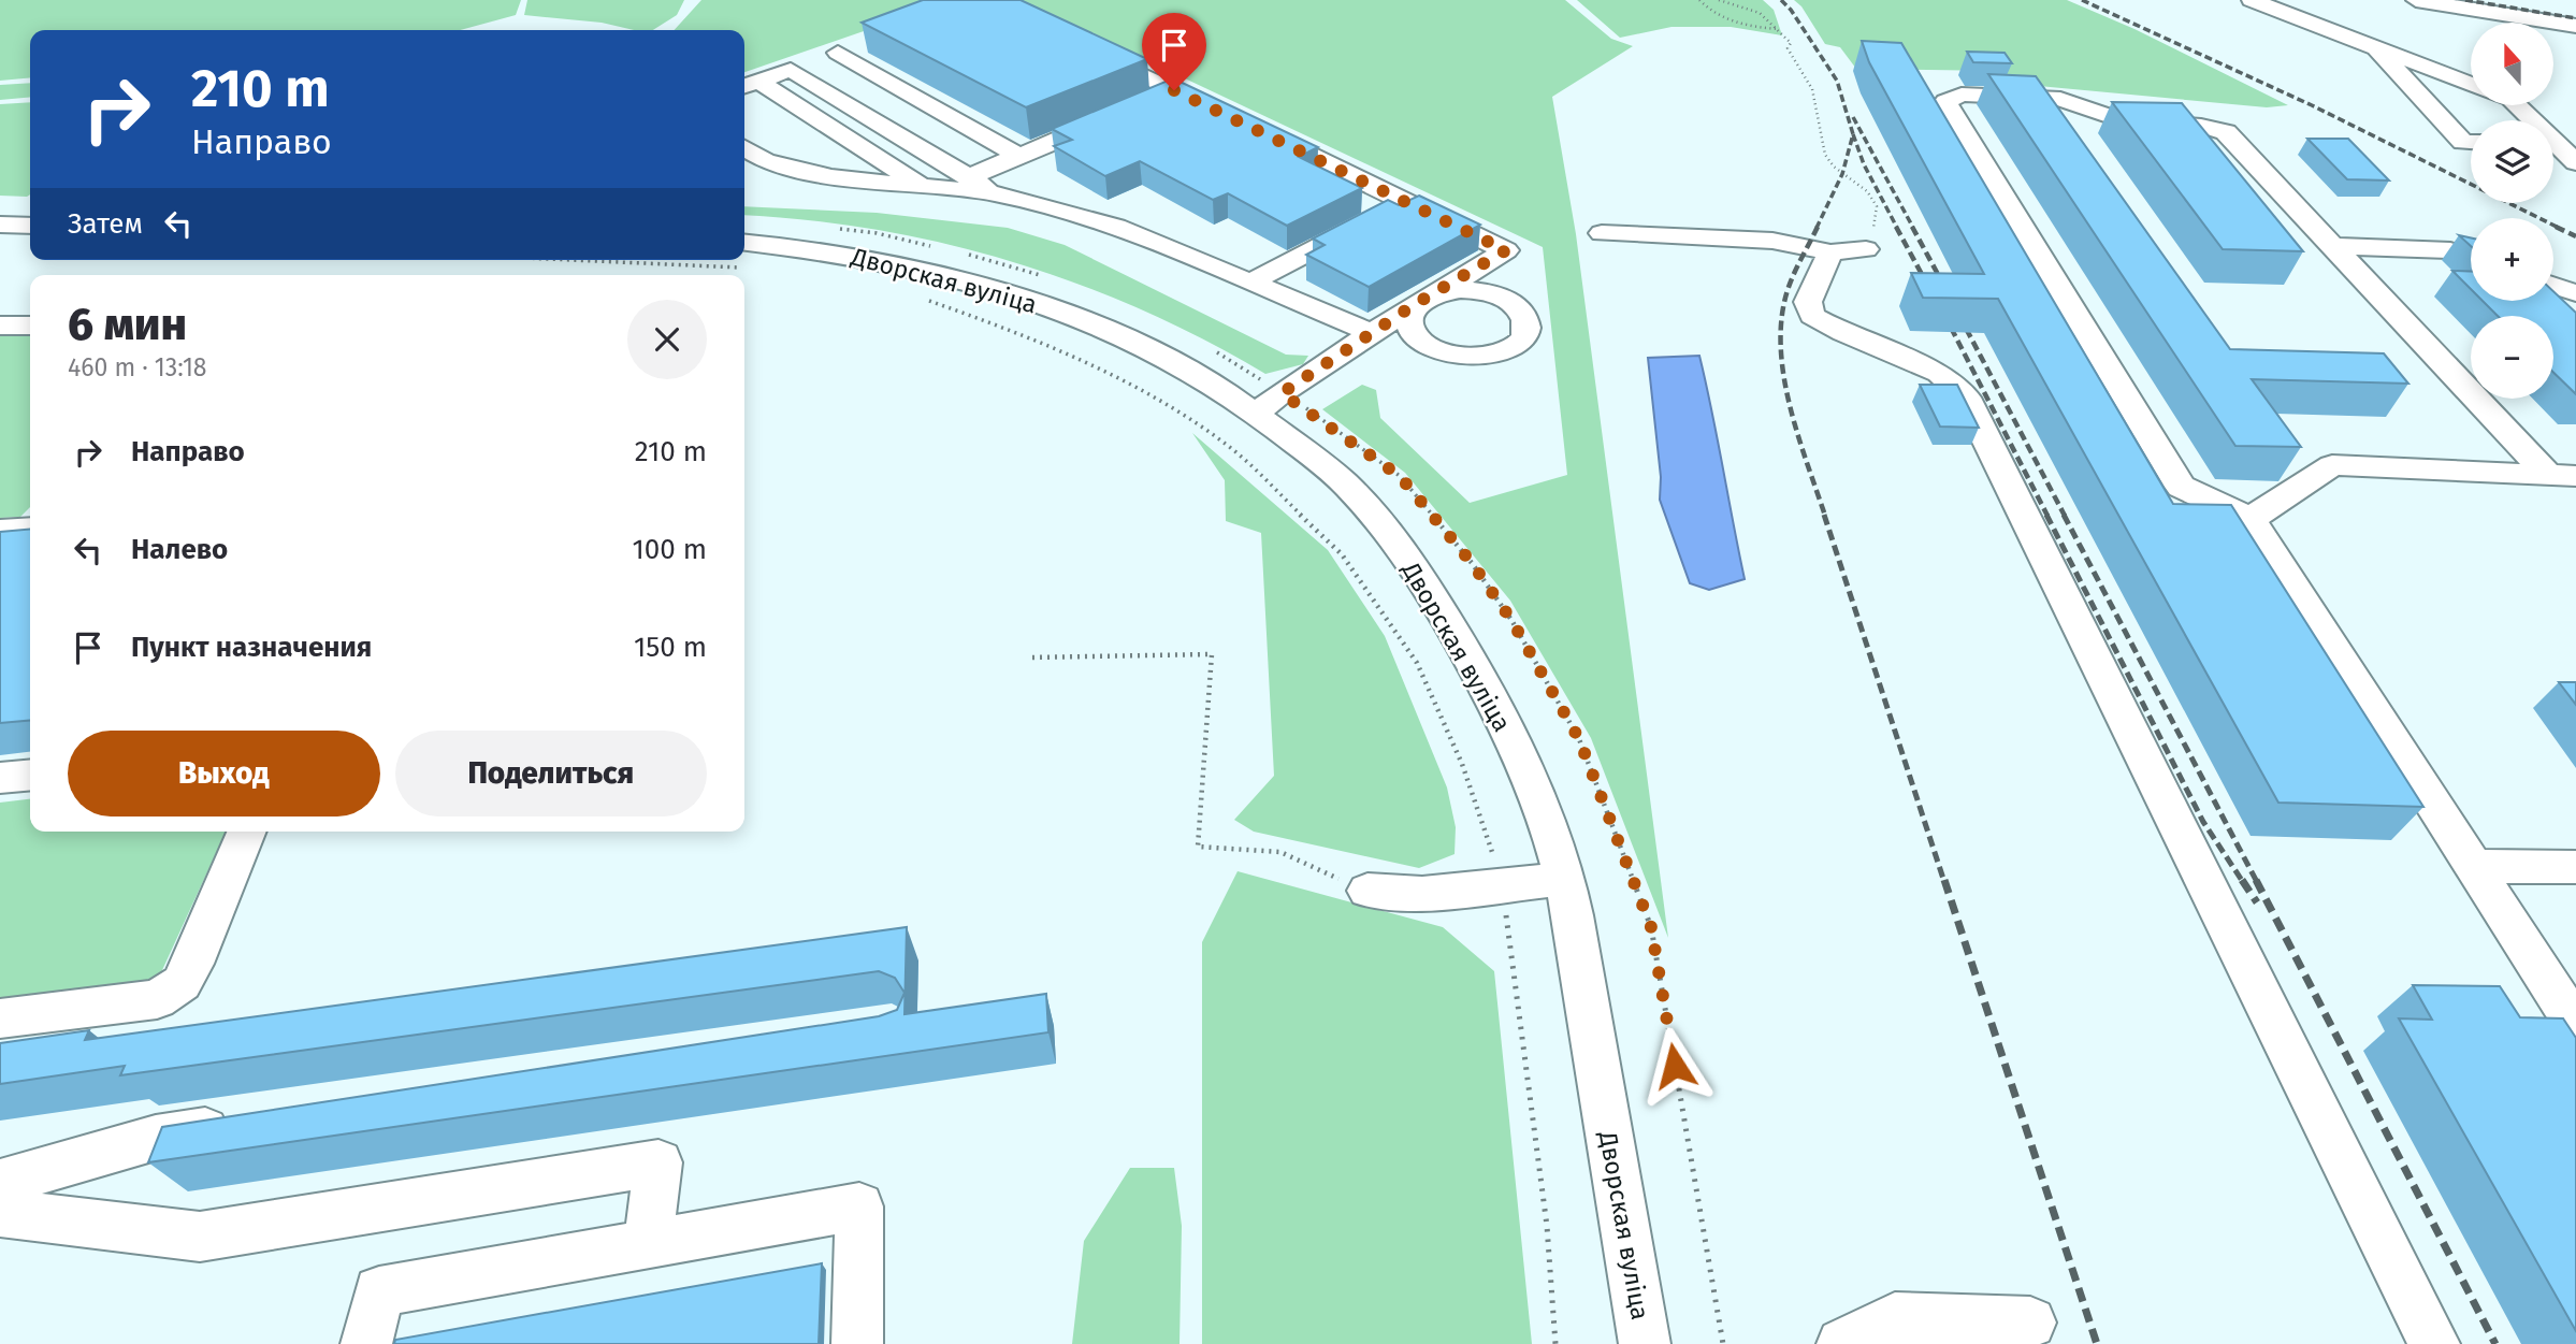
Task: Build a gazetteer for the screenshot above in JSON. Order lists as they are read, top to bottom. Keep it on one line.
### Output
{"streets":{"street":["Дворская вуліца"]},"north":"top","page":{"map_buttons":["+","−"],"turn":["210 m","Направо"],"then":"Затем","heading":["6 мин","460 m · 13:18"],"list":[{"name":"Направо","value":"210 m"},{"name":"Налево","value":"100 m"},{"name":"Пункт назначения","value":"150 m"}],"buttons":["Выход","Поделиться"]}}
